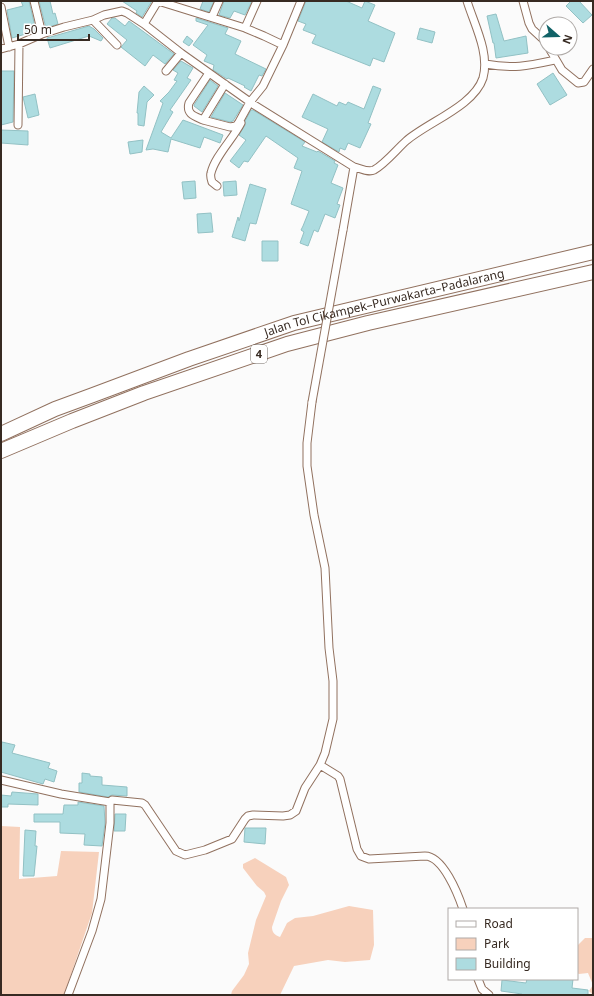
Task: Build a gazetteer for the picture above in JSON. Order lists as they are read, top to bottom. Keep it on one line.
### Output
{"streets":{"highway":["Jalan Tol Cikampek–Purwakarta–Padalarang","4"]},"legend":["Road","Park","Building"],"scale_bar":"50 m","north":"right"}
